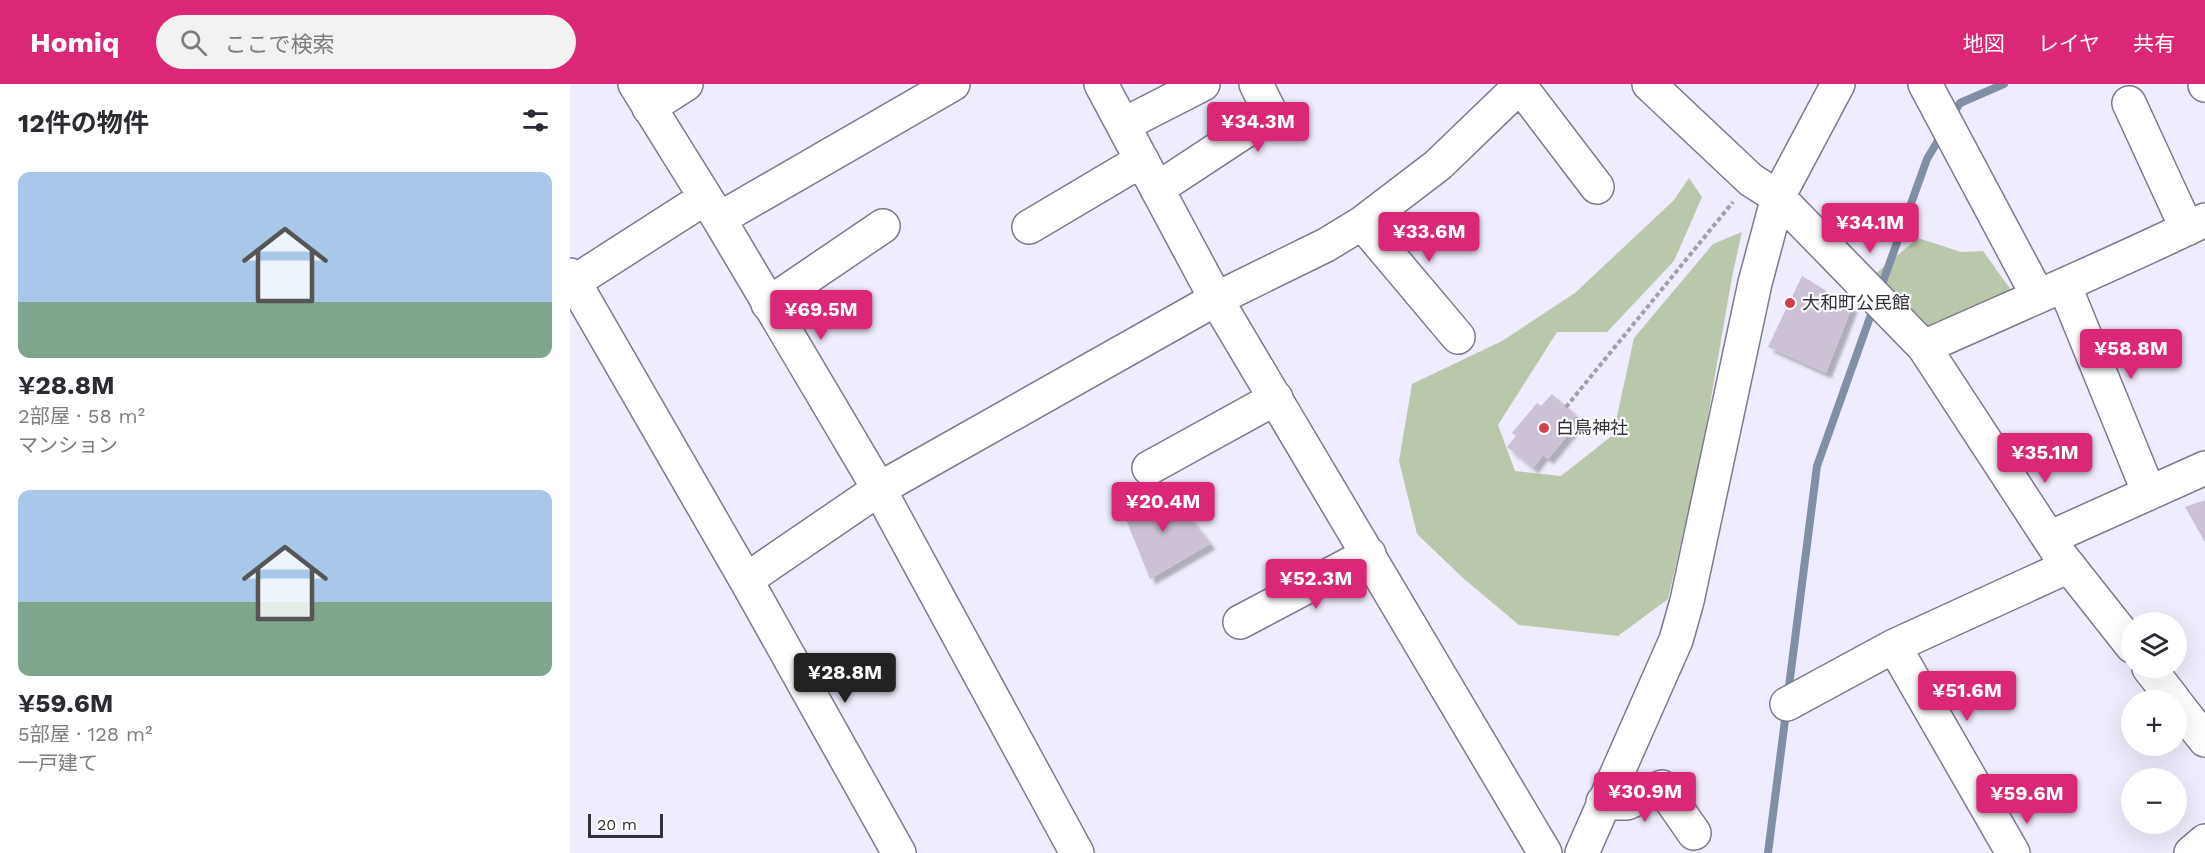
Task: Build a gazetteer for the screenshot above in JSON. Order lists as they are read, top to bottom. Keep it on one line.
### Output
{"places":["大和町公民館","白鳥神社"],"scale_bar":"20 m","page":{"header":"Homiq","search":"ここで検索","nav":["地図","レイヤ","共有"],"heading":"12件の物件","price":["¥34.3M","¥34.1M","¥33.6M","¥69.5M","¥58.8M","¥35.1M","¥20.4M","¥52.3M","¥28.8M","¥51.6M","¥30.9M","¥59.6M"],"list":[{"name":"¥28.8M","note":"2部屋 · 58 m² · マンション"},{"name":"¥59.6M","note":"5部屋 · 128 m² · 一戸建て"}],"map_buttons":["+","−"],"scale":"20 m"}}
